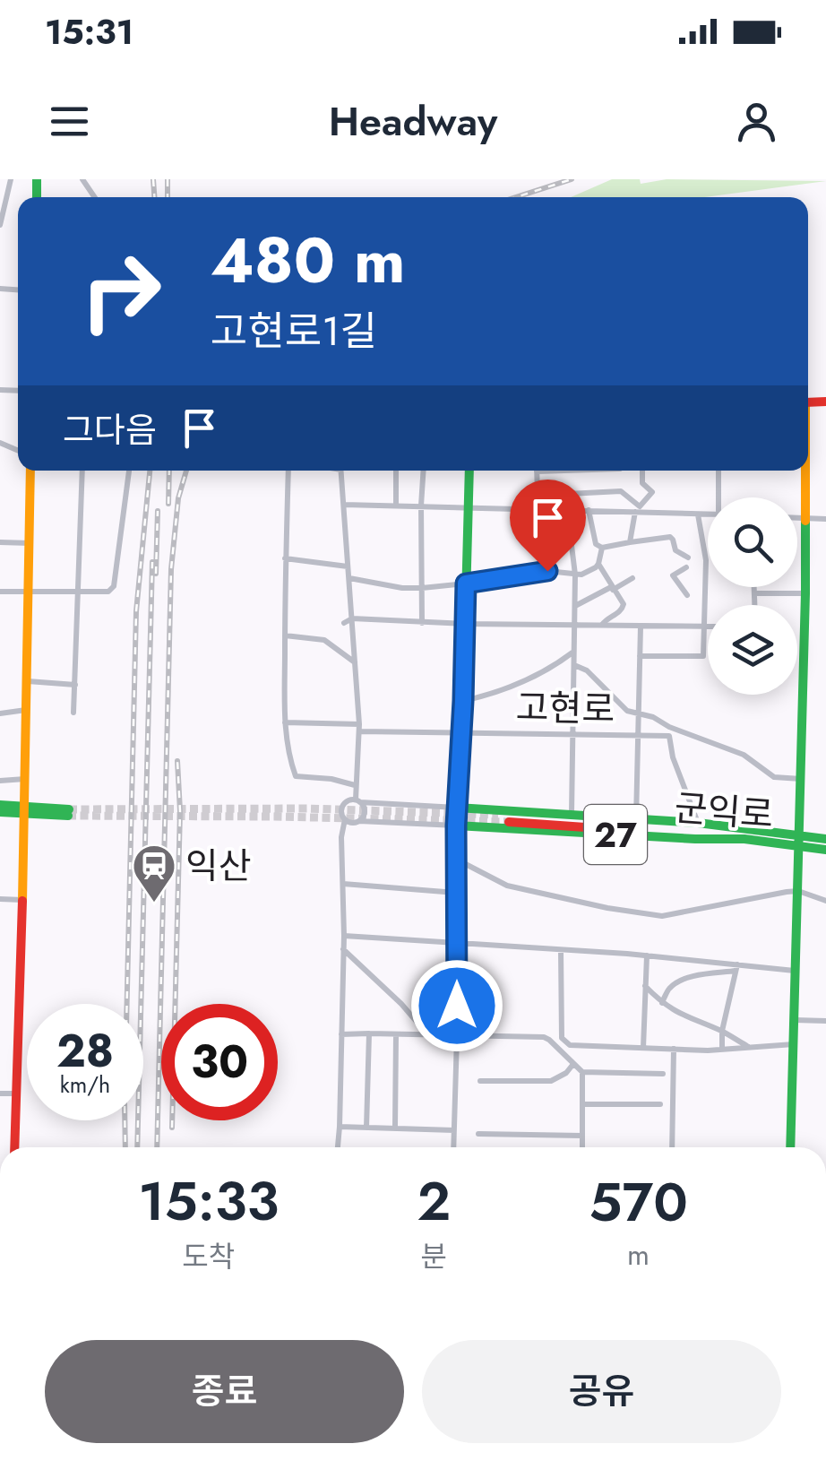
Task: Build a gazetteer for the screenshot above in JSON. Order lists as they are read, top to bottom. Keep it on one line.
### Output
{"streets":{"street":["고현로","군익로","27"]},"crossings":[["고현로","군익로"],["고현로","27"],["군익로","27"]],"places":{"station":["익산"]},"page":{"status":"15:31","header":"Headway","turn":["480 m","고현로1길"],"then":"그다음","speed":"28 km/h","limit":"30","eta":["15:33","도착","2","분","570","m"],"buttons":["종료","공유"]}}
